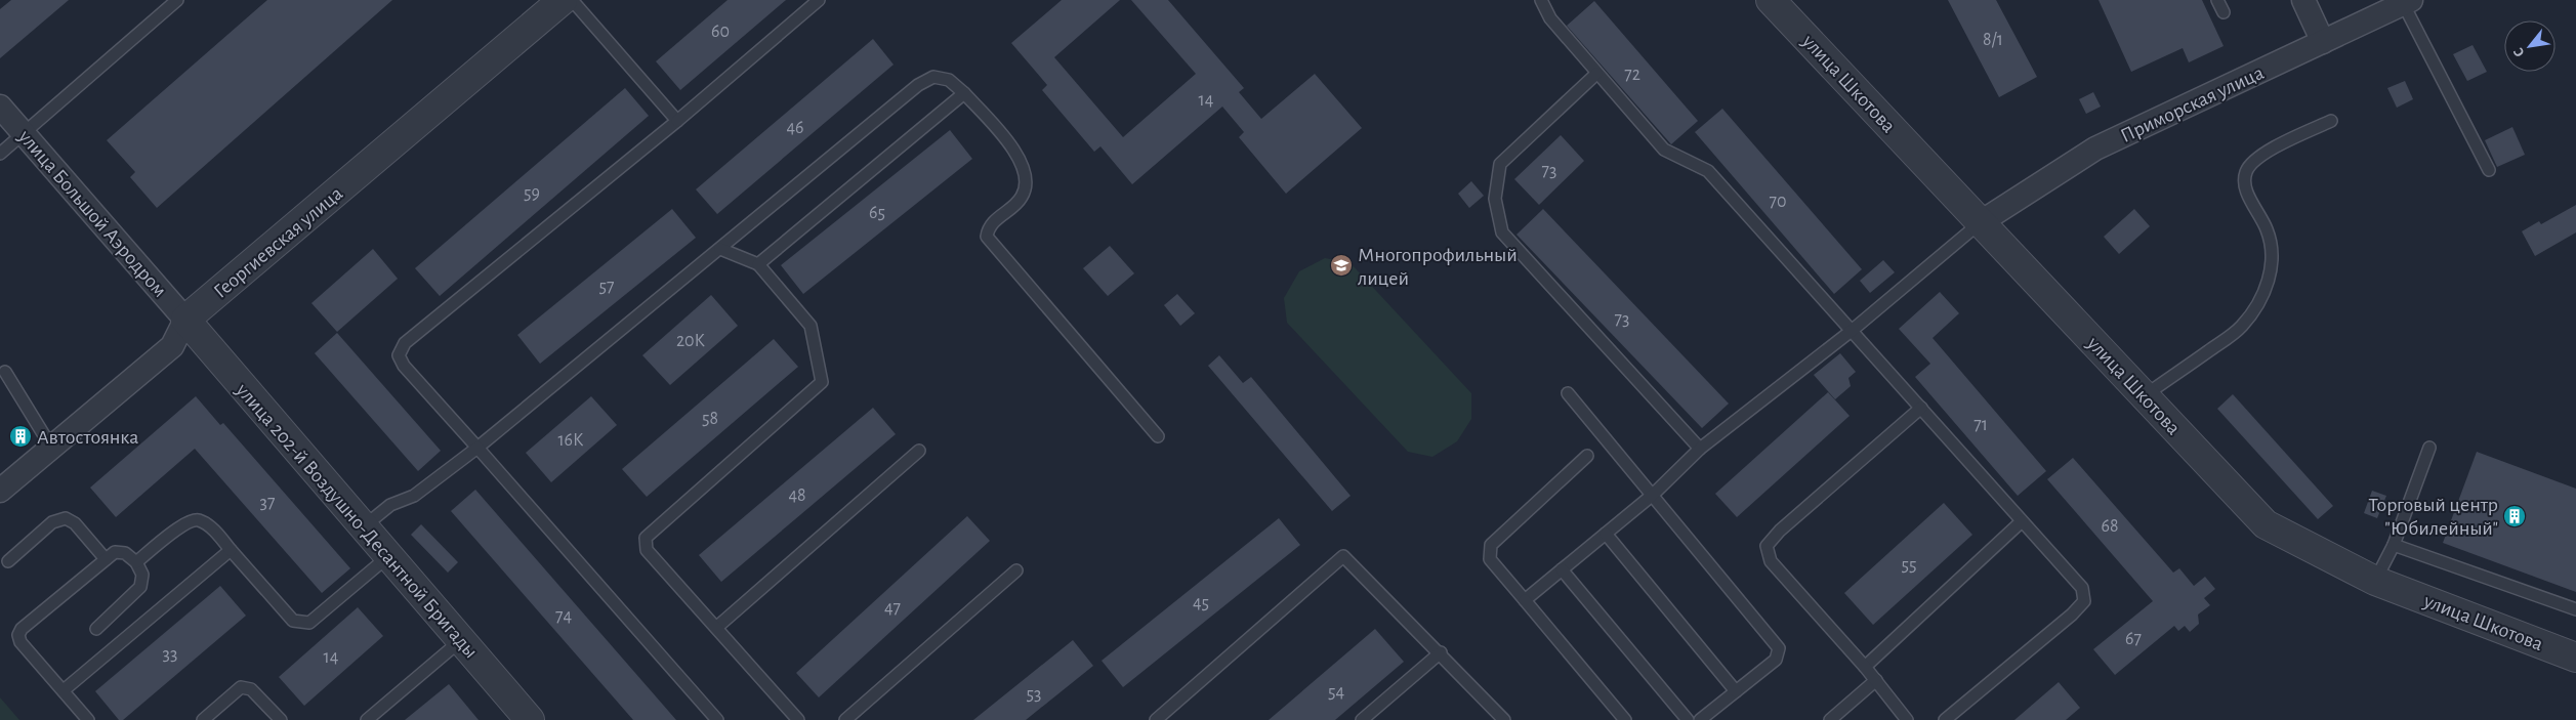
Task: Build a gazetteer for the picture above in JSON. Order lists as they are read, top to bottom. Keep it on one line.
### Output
{"streets":{"street":["улица Шкотова","Приморская улица","улица Большой Аэродром","Георгиевская улица","улица 202-й Воздушно-Десантной Бригады"]},"crossings":[["улица Шкотова","Приморская улица"],["улица Большой Аэродром","Георгиевская улица"],["улица Большой Аэродром","улица 202-й Воздушно-Десантной Бригады"],["Георгиевская улица","улица 202-й Воздушно-Десантной Бригады"]],"places":{"school or university":["Многопрофильный лицей"],"building":["Автостоянка","Торговый центр \"Юбилейный\""]},"house_numbers":["60","8/1","72","14","46","73","59","70","65","57","73","20К","58","71","16К","48","37","68","55","45","47","74","67","33","14","54","53"],"north":"bottom left"}
